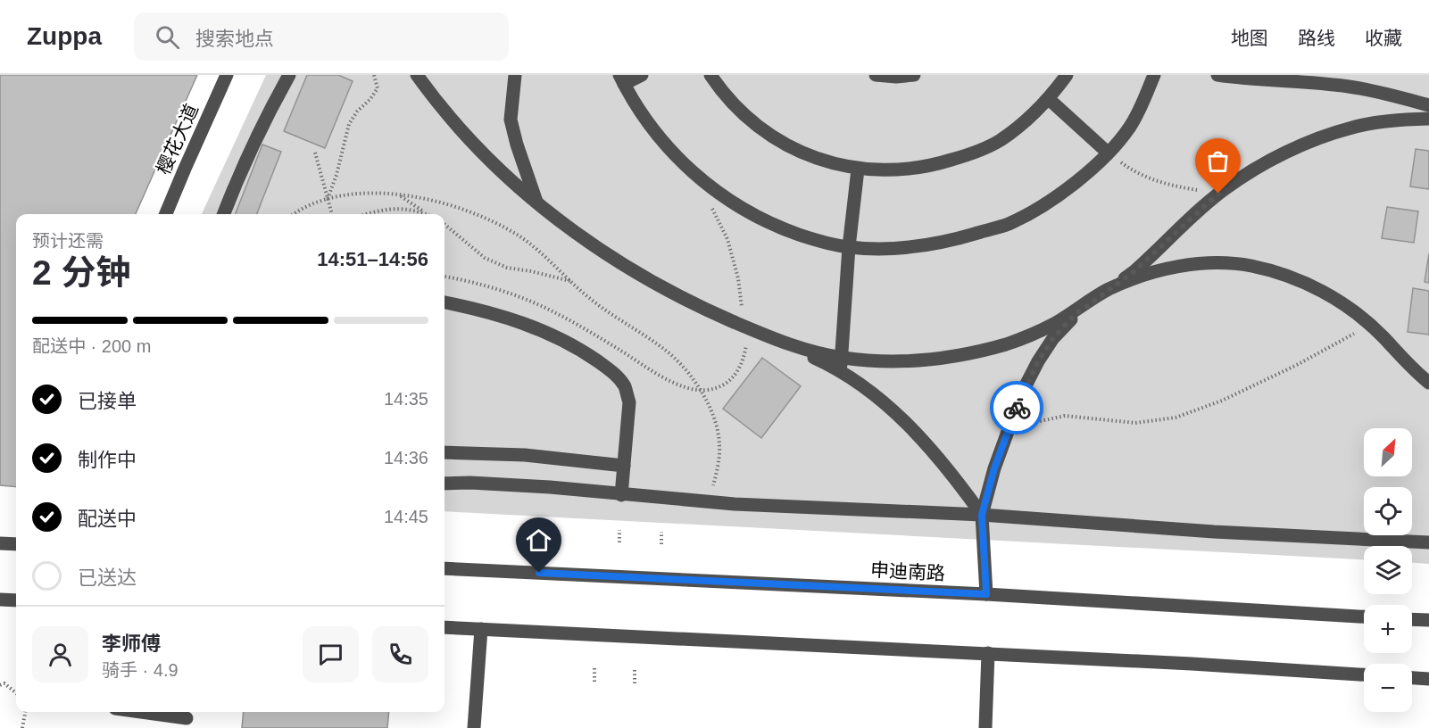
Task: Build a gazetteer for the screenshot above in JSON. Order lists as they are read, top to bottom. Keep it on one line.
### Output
{"streets":{"street":["樱花大道","申迪南路"]},"north":"top right","page":{"header":"Zuppa","search":"搜索地点","nav":["地图","路线","收藏"],"heading":["2 分钟","预计还需","14:51–14:56"],"panel":["李师傅","骑手 · 4.9"],"bar":"配送中 · 200 m","list":[["已接单","14:35"],["制作中","14:36"],["配送中","14:45"],"已送达"],"map_buttons":["+","−"]}}
